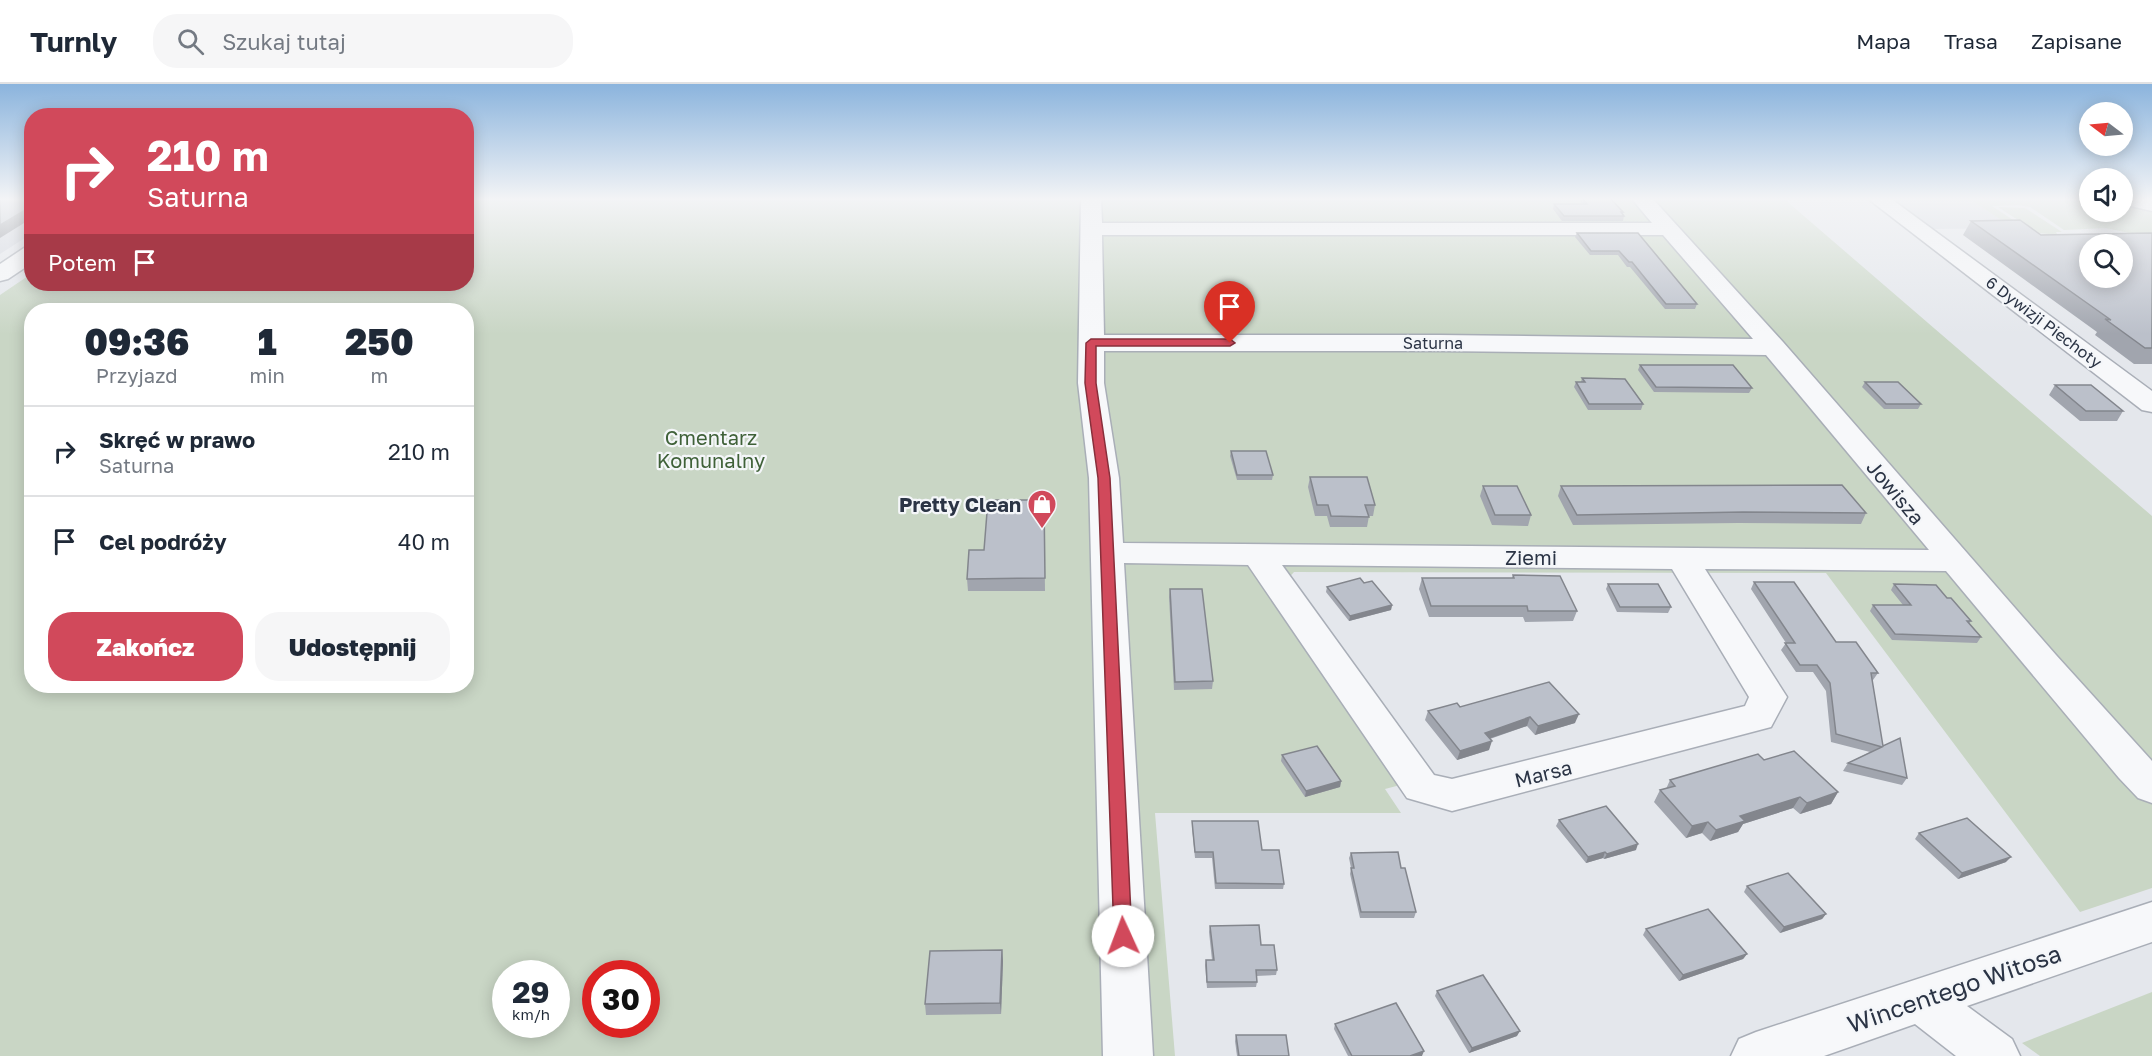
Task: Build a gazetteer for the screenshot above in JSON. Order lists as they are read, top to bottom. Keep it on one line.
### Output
{"streets":{"street":["6 Dywizji Piechoty","Saturna","Jowisza","Ziemi","Marsa","Wincentego Witosa"]},"crossings":[["Saturna","Jowisza"],["Jowisza","Ziemi"],["Ziemi","Marsa"]],"parks":["Cmentarz Komunalny"],"places":{"shop":["Pretty Clean"]},"north":"left","page":{"header":"Turnly","search":"Szukaj tutaj","nav":["Mapa","Trasa","Zapisane"],"turn":["210 m","Saturna"],"then":"Potem","eta":["09:36","Przyjazd","1","min","250","m"],"list":[{"name":"Skręć w prawo","note":"Saturna","value":"210 m"},{"name":"Cel podróży","value":"40 m"}],"buttons":["Zakończ","Udostępnij"],"speed":"29 km/h","limit":"30"}}
